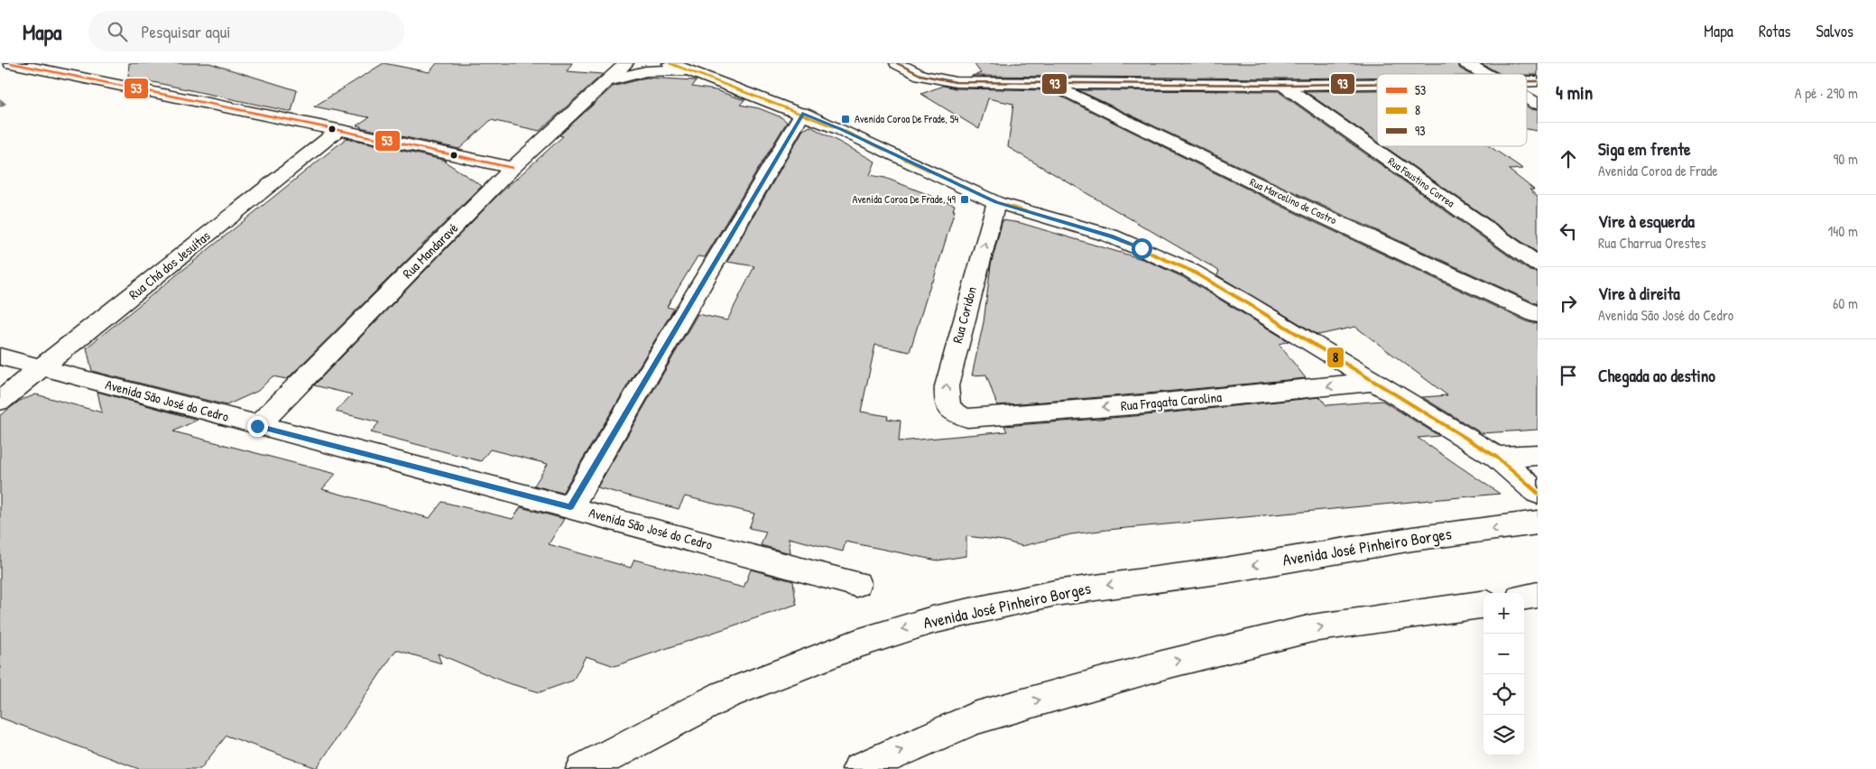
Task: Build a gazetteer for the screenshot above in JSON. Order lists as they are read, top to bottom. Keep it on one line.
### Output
{"streets":{"street":["Rua Faustino Correa","Rua Marcelino de Castro","Rua Mandaravé","Rua Chá dos Jesuítas","Rua Coridon","Avenida São José do Cedro","Rua Fragata Carolina","Avenida José Pinheiro Borges"]},"crossings":[["Rua Mandaravé","Avenida São José do Cedro"],["Rua Chá dos Jesuítas","Avenida São José do Cedro"],["Rua Coridon","Rua Fragata Carolina"]],"one_way":["Rua Coridon","Rua Fragata Carolina"],"places":{"transit":["Avenida Coroa De Frade, 54","Avenida Coroa De Frade, 49"]},"lines":["transit line 53","transit line 8","transit line 93"],"legend":["53","8","93"],"page":{"header":"Mapa","search":"Pesquisar aqui","nav":["Mapa","Rotas","Salvos"],"heading":["4 min","A pé · 290 m"],"list":[["Siga em frente","Avenida Coroa de Frade","90 m"],["Vire à esquerda","Rua Charrua Orestes","140 m"],["Vire à direita","Avenida São José do Cedro","60 m"],"Chegada ao destino"],"map_buttons":["+","−"]}}
